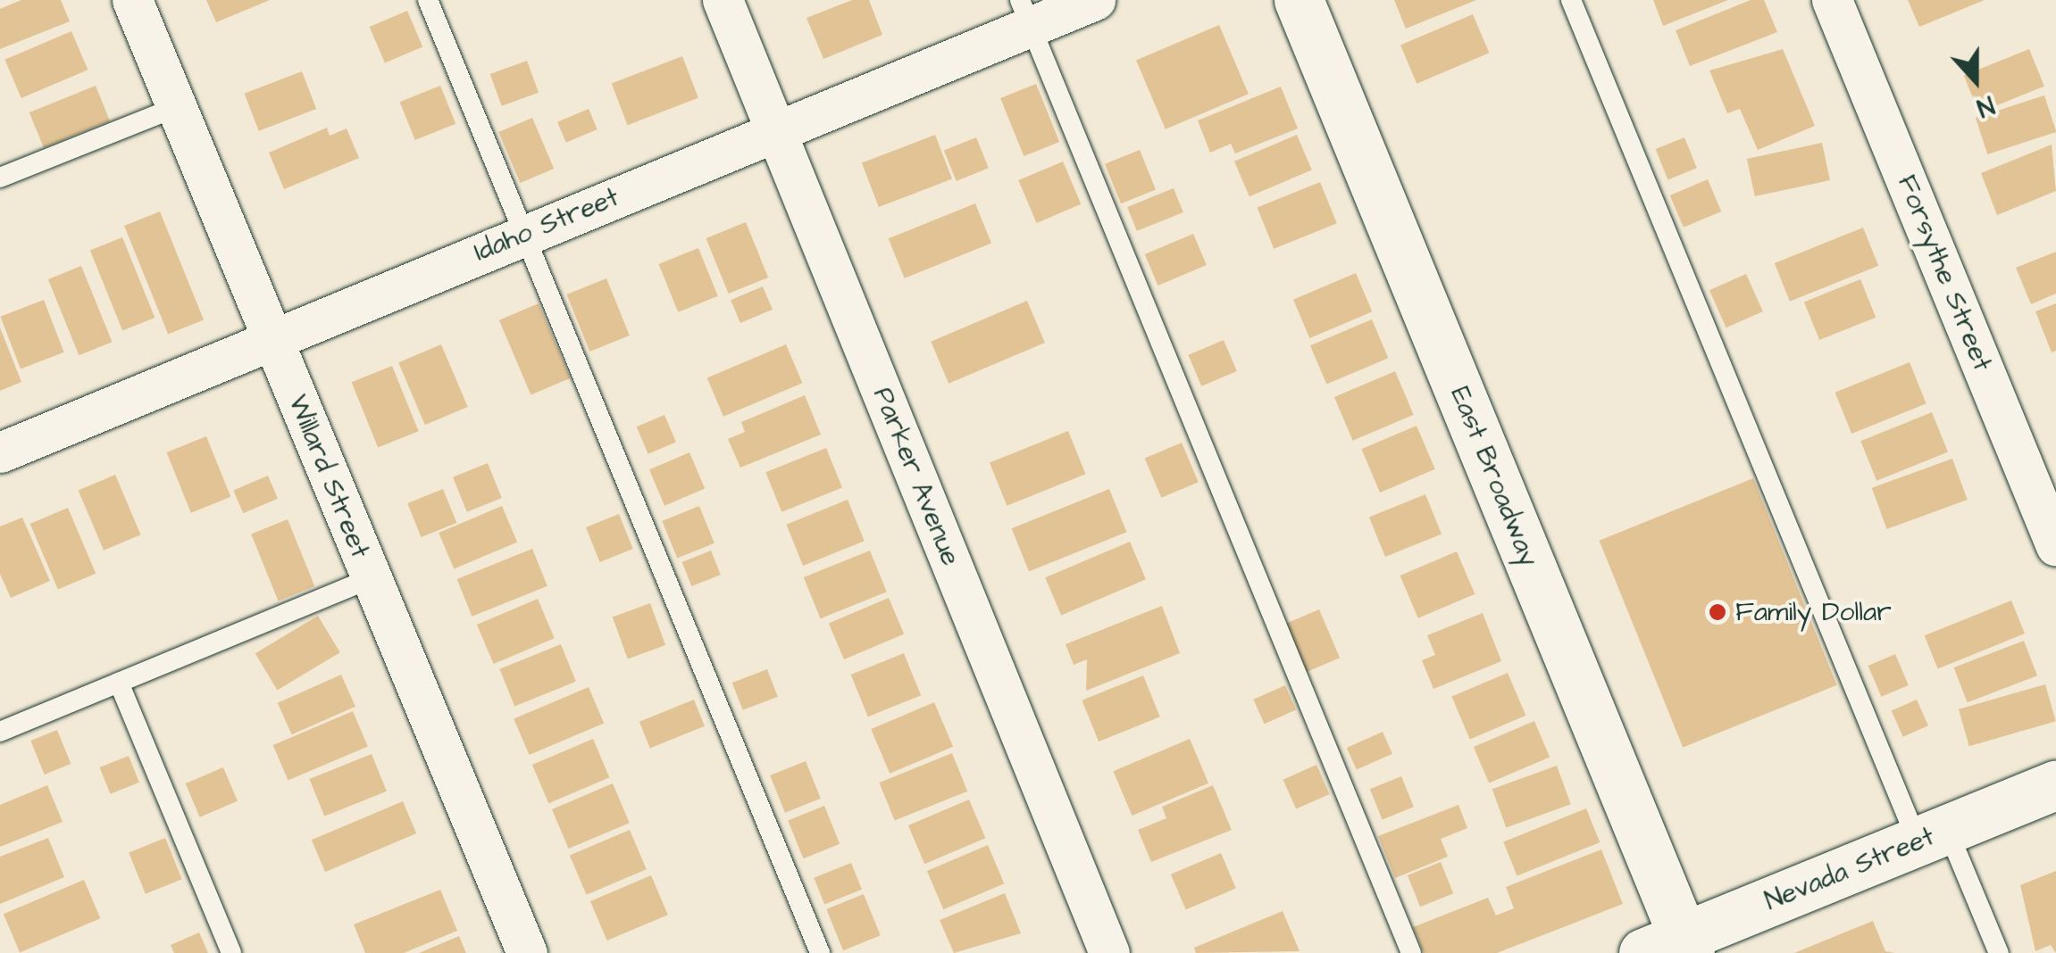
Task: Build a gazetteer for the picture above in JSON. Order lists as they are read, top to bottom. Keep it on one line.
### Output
{"streets":{"street":["Idaho Street","Forsythe Street","Willard Street","Parker Avenue","East Broadway","Nevada Street"]},"crossings":[["Idaho Street","Willard Street"],["Idaho Street","Parker Avenue"],["East Broadway","Nevada Street"]],"places":["Family Dollar"],"north":"bottom"}
